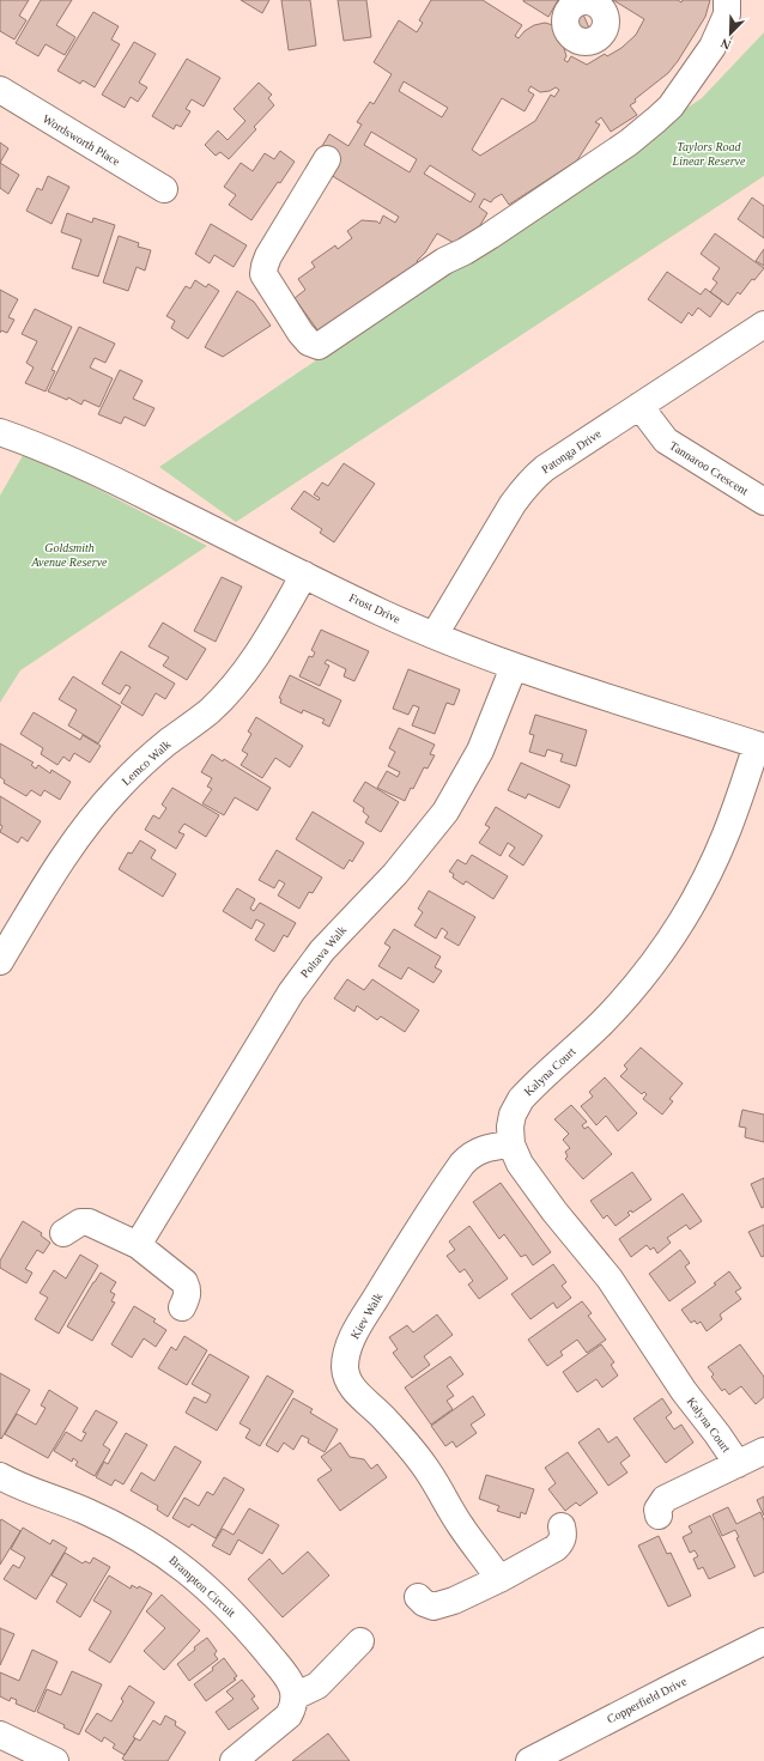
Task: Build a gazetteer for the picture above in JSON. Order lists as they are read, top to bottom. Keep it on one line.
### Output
{"streets":{"street":["Wordsworth Place","Patonga Drive","Tannaroo Crescent","Frost Drive","Lemco Walk","Poltava Walk","Kalyna Court","Kiev Walk","Brampton Circuit","Copperfield Drive"]},"crossings":[["Patonga Drive","Tannaroo Crescent"],["Patonga Drive","Frost Drive"],["Frost Drive","Lemco Walk"],["Frost Drive","Poltava Walk"],["Frost Drive","Kalyna Court"],["Kalyna Court","Kiev Walk"]],"parks":["Taylors Road Linear Reserve","Goldsmith Avenue Reserve"],"north":"bottom left"}
